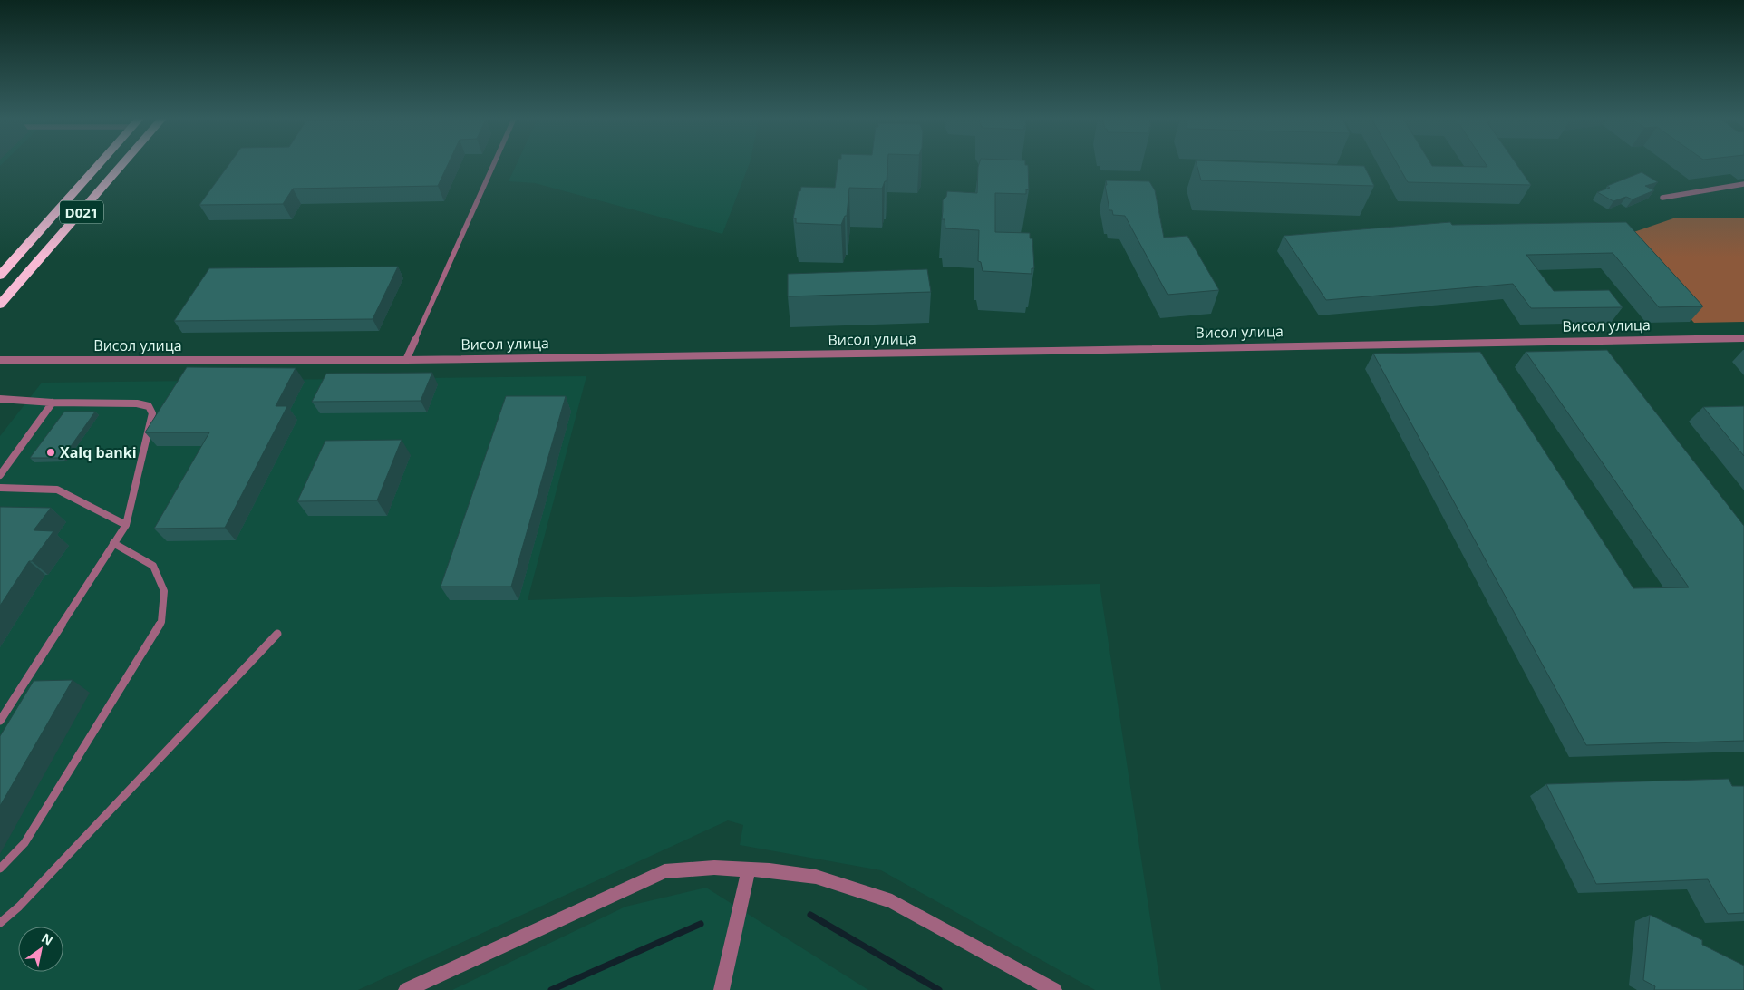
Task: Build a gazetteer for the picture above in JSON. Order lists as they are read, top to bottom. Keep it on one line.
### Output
{"streets":{"highway":["D021"],"street":["Висол улица"]},"places":["Xalq banki"],"north":"top right"}
